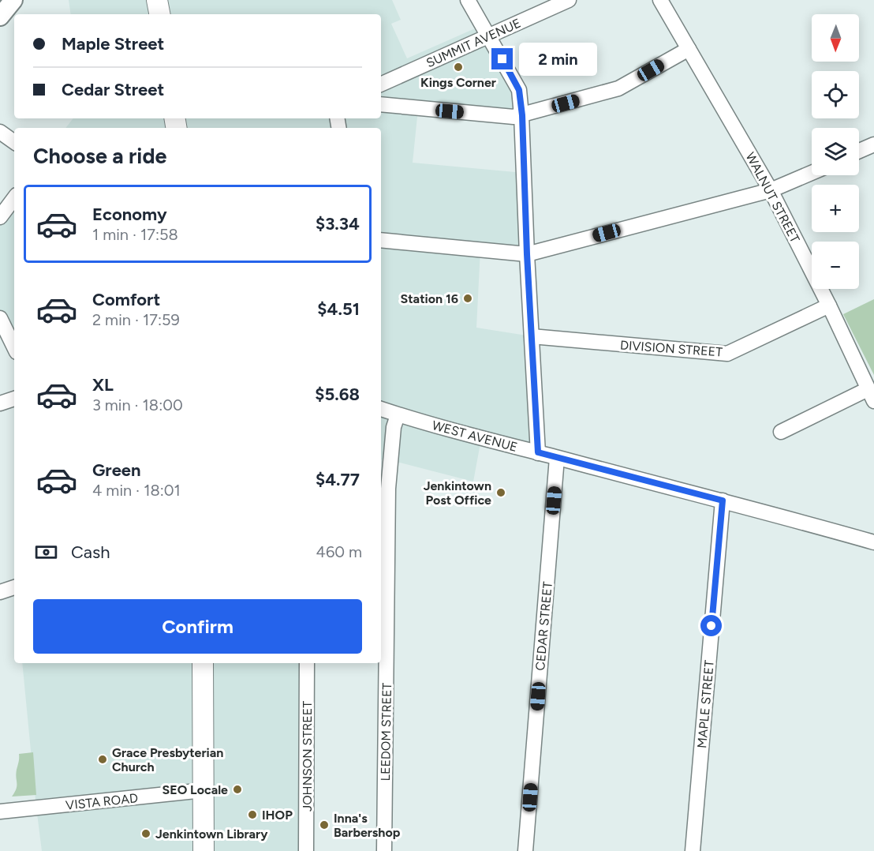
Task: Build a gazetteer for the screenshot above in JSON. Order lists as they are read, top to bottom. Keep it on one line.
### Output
{"streets":{"street":["SUMMIT AVENUE","WALNUT STREET","DIVISION STREET","WEST AVENUE","CEDAR STREET","MAPLE STREET","LEEDOM STREET","JOHNSON STREET","VISTA ROAD"]},"crossings":[["WALNUT STREET","DIVISION STREET"],["WEST AVENUE","CEDAR STREET"],["WEST AVENUE","MAPLE STREET"],["WEST AVENUE","LEEDOM STREET"]],"places":["Kings Corner","Station 16","Jenkintown Post Office","Grace Presbyterian Church","SEO Locale","IHOP","Inna's Barbershop","Jenkintown Library"],"north":"bottom","page":{"map_buttons":["+","−"],"banner":["Maple Street","Cedar Street"],"bubble":"2 min","heading":"Choose a ride","list":[{"name":"Economy","note":"1 min · 17:58","value":"$3.34"},{"name":"Comfort","note":"2 min · 17:59","value":"$4.51"},{"name":"XL","note":"3 min · 18:00","value":"$5.68"},{"name":"Green","note":"4 min · 18:01","value":"$4.77"}],"pay":["Cash","460 m"],"buttons":"Confirm"}}
